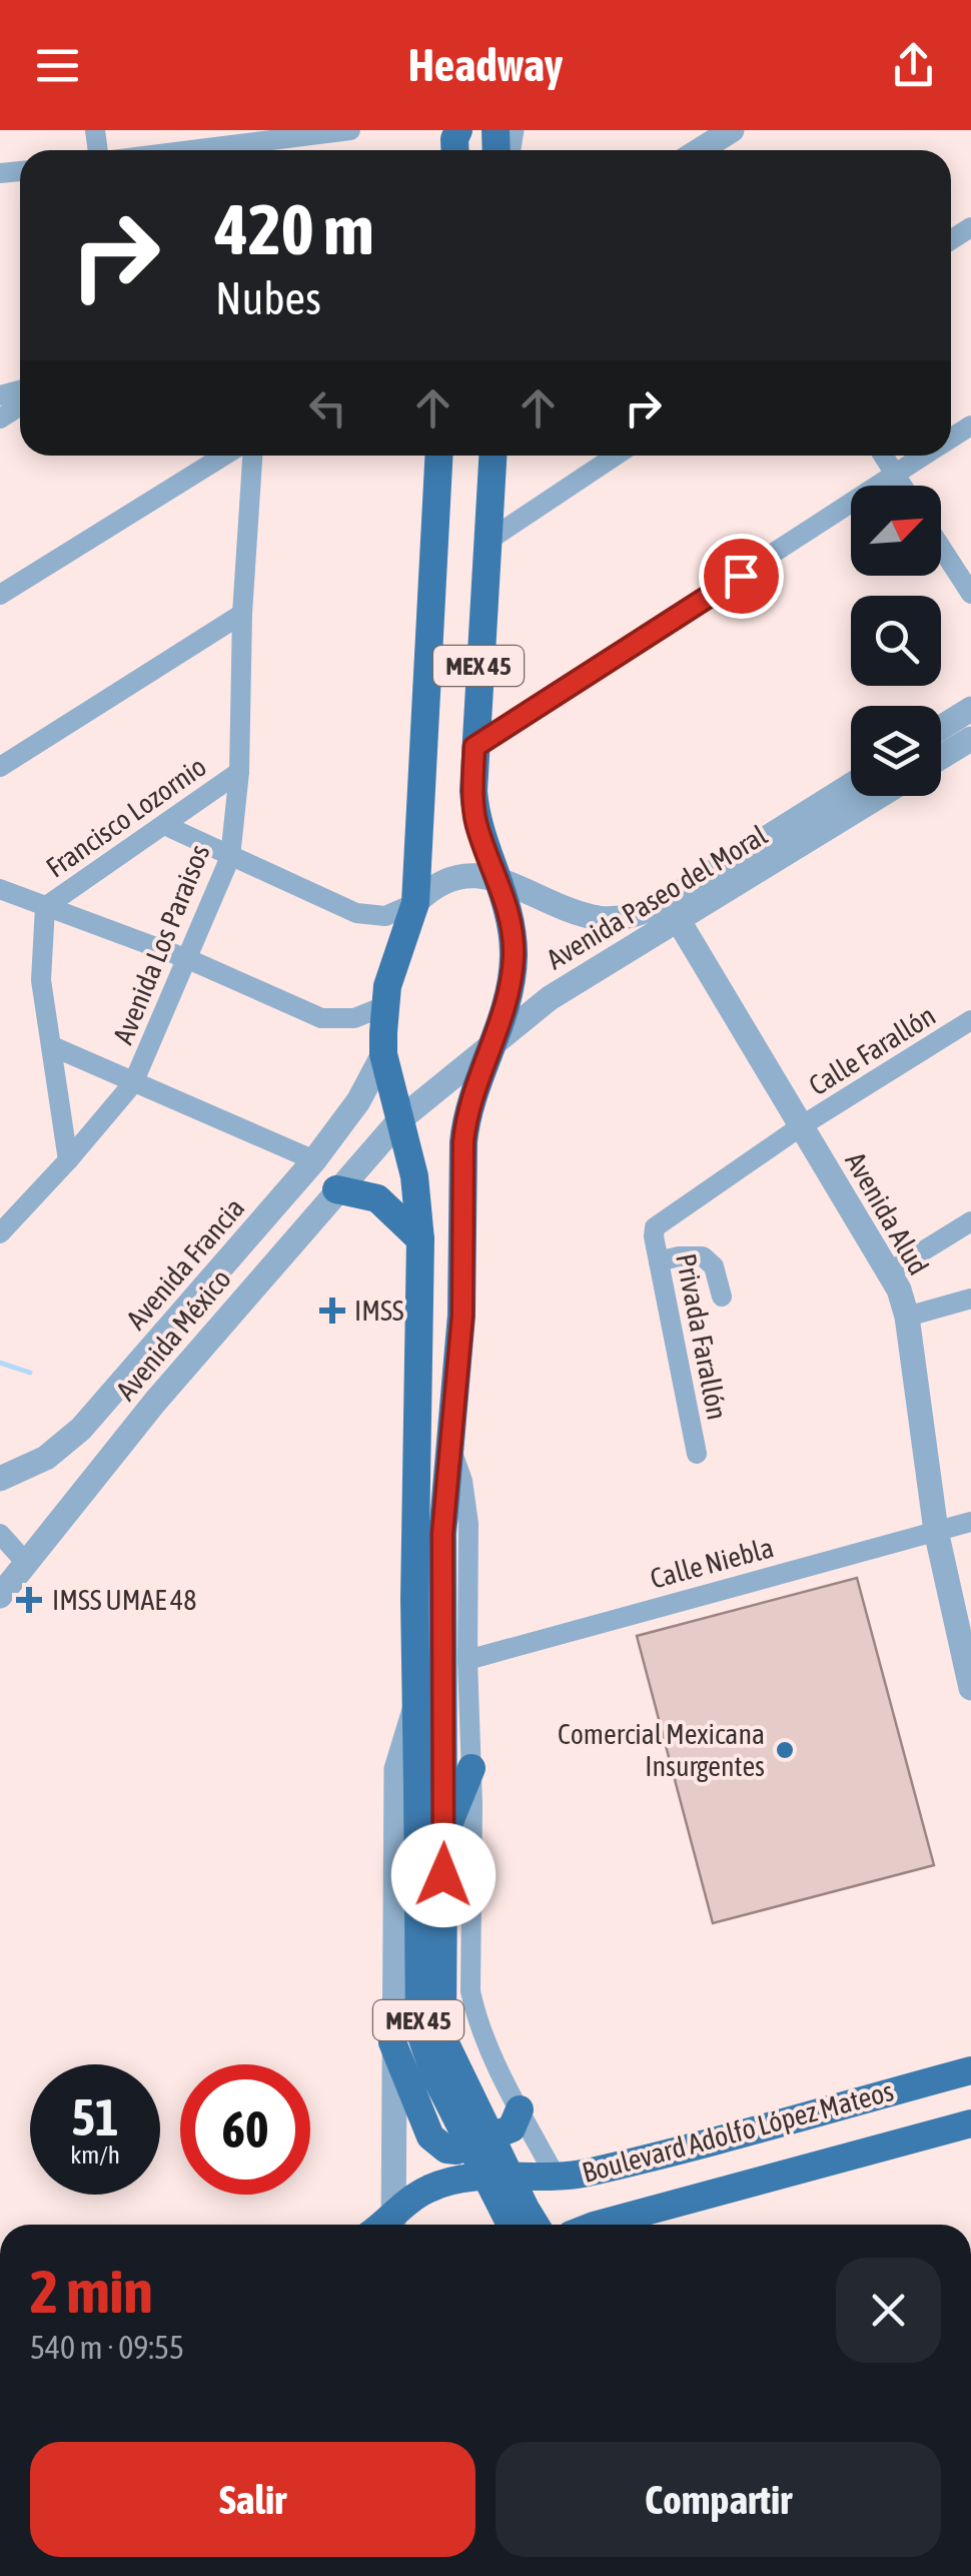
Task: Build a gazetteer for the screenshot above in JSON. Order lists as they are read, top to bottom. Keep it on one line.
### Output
{"streets":{"main road":["MEX 45","Boulevard Adolfo López Mateos"],"street":["Francisco Lozornio","Avenida Paseo del Moral","Avenida Los Paraisos","Calle Farallón","Avenida Alud","Avenida Francia","Avenida México","Privada Farallón","Calle Niebla"]},"crossings":[["MEX 45","Avenida Paseo del Moral"],["MEX 45","Avenida Francia"],["MEX 45","Avenida México"],["Francisco Lozornio","Avenida Los Paraisos"],["Avenida Paseo del Moral","Avenida Alud"],["Avenida Paseo del Moral","Avenida México"],["Calle Farallón","Avenida Alud"],["Calle Farallón","Privada Farallón"],["Avenida Alud","Privada Farallón"],["Avenida Alud","Calle Niebla"]],"places":{"health":["IMSS","IMSS UMAE 48"],"other":["Comercial Mexicana Insurgentes"]},"north":"top right","page":{"header":"Headway","turn":["420 m","Nubes"],"speed":"51 km/h","limit":"60","heading":["2 min","540 m · 09:55"],"buttons":["Salir","Compartir"]}}
